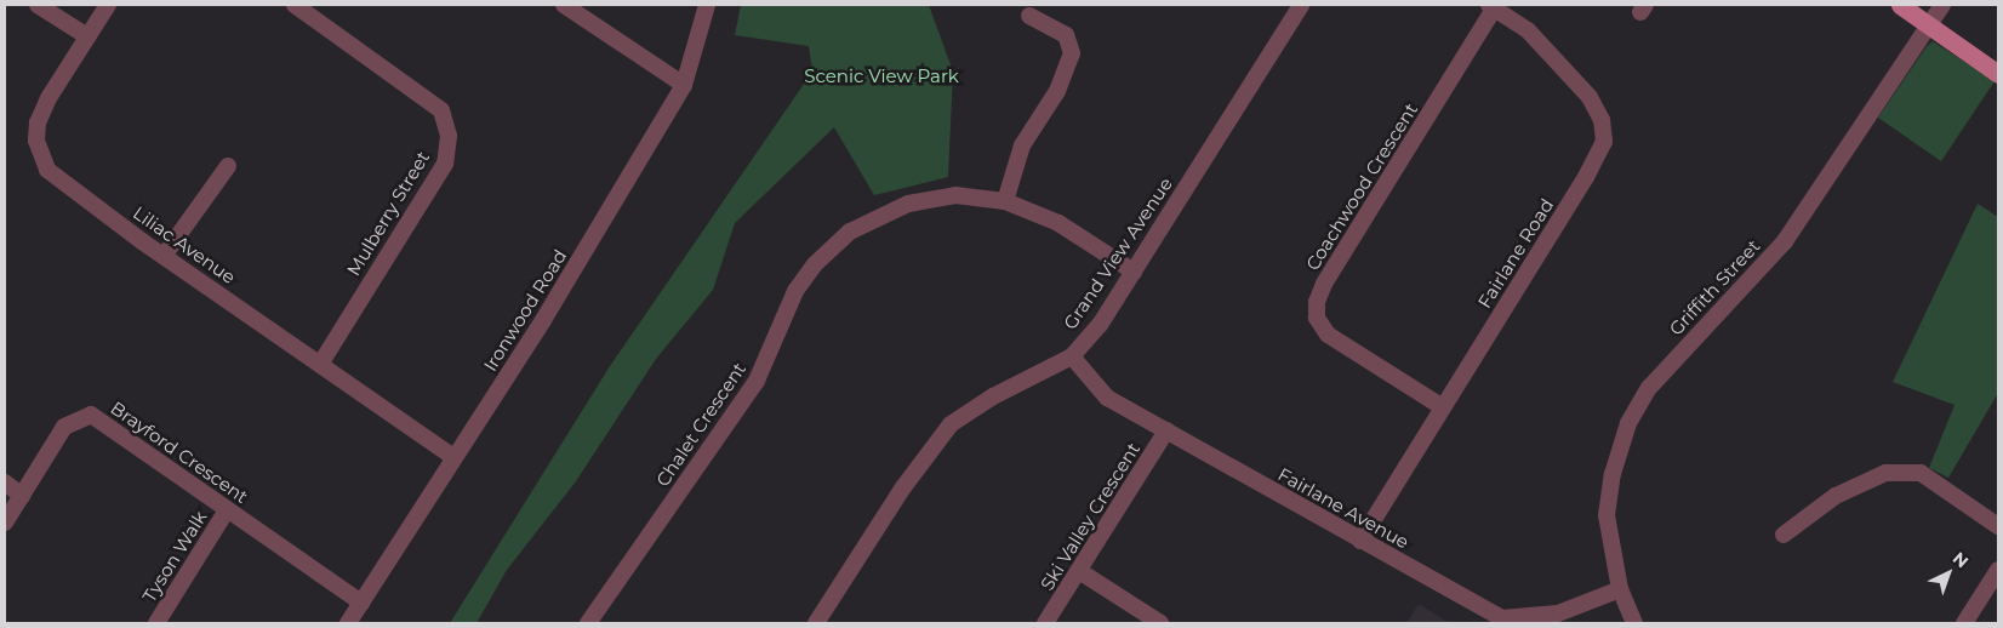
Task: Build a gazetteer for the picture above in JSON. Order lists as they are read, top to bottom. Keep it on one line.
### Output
{"streets":{"street":["Coachwood Crescent","Mulberry Street","Liliac Avenue","Grand View Avenue","Fairlane Road","Griffith Street","Ironwood Road","Chalet Crescent","Brayford Crescent","Fairlane Avenue","Ski Valley Crescent","Tyson Walk"]},"crossings":[["Coachwood Crescent","Fairlane Road"],["Mulberry Street","Liliac Avenue"],["Liliac Avenue","Ironwood Road"],["Grand View Avenue","Chalet Crescent"],["Grand View Avenue","Fairlane Avenue"],["Fairlane Road","Fairlane Avenue"],["Griffith Street","Fairlane Avenue"],["Ironwood Road","Brayford Crescent"],["Brayford Crescent","Tyson Walk"],["Fairlane Avenue","Ski Valley Crescent"]],"parks":["Scenic View Park"],"north":"top right"}
